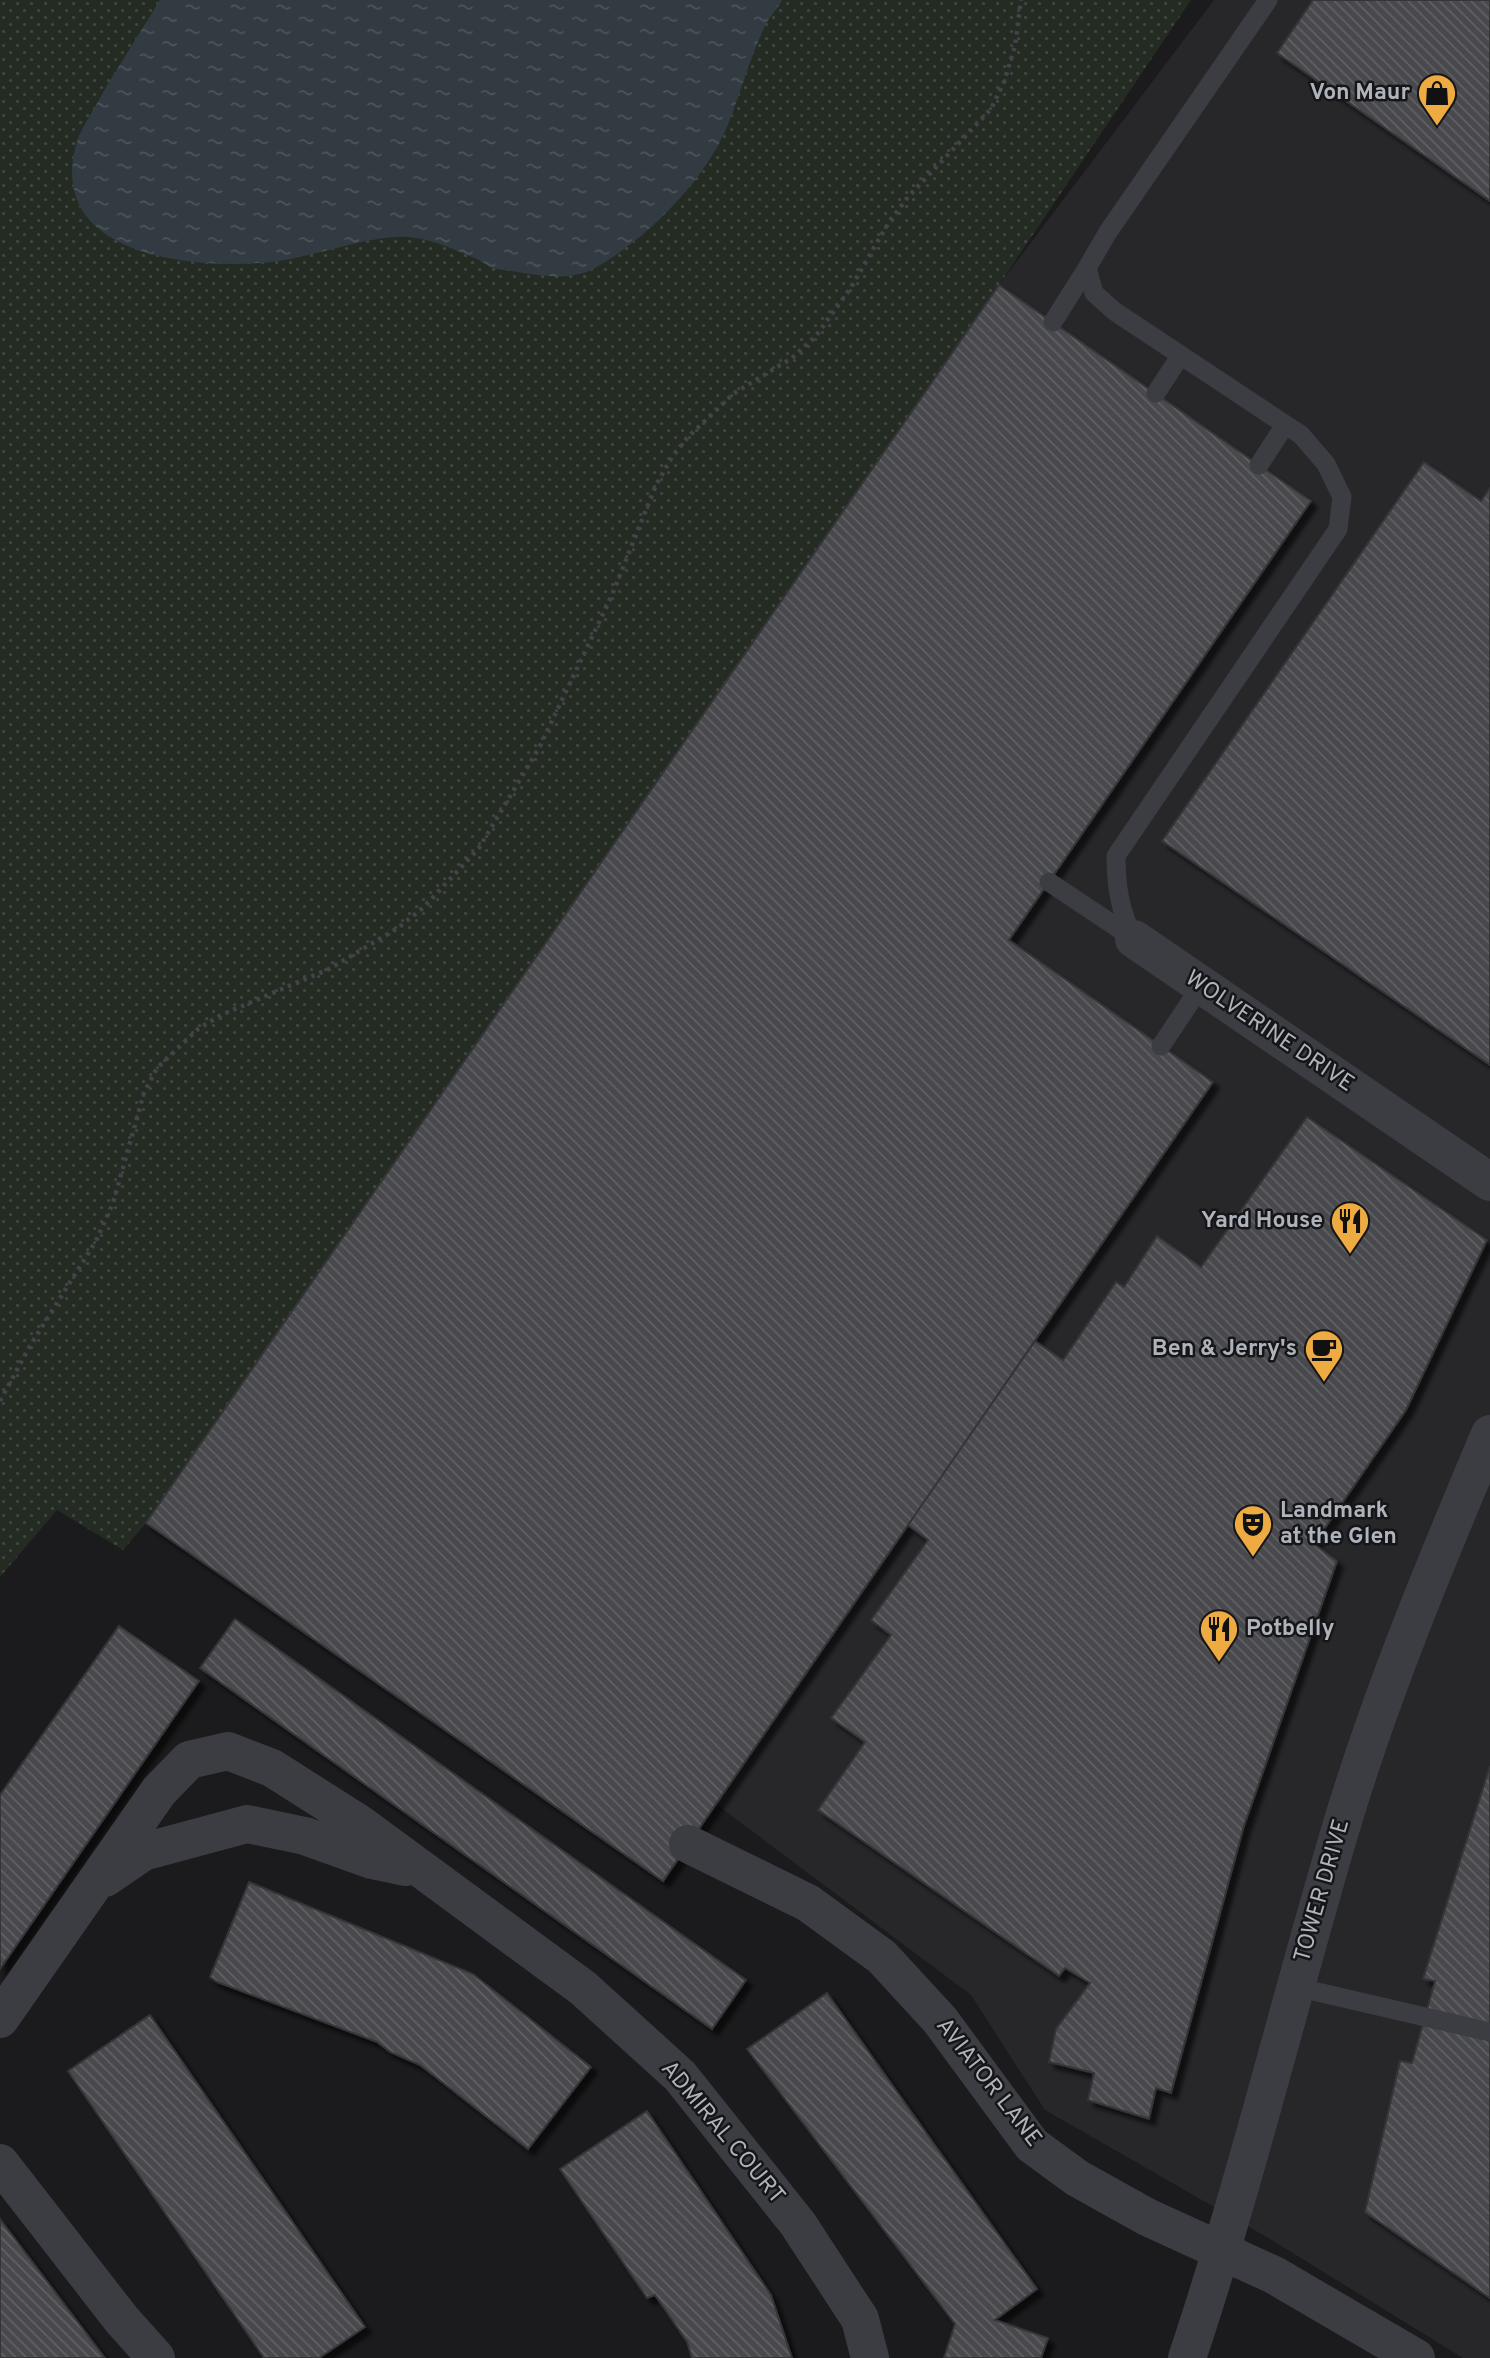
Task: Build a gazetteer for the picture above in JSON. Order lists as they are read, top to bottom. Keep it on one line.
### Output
{"streets":{"street":["WOLVERINE DRIVE","TOWER DRIVE","AVIATOR LANE","ADMIRAL COURT"]},"crossings":[["TOWER DRIVE","AVIATOR LANE"]],"places":{"shop":["Von Maur"],"restaurant":["Yard House","Potbelly"],"cafe":["Ben & Jerry's"],"theatre":["Landmark at the Glen"]}}
